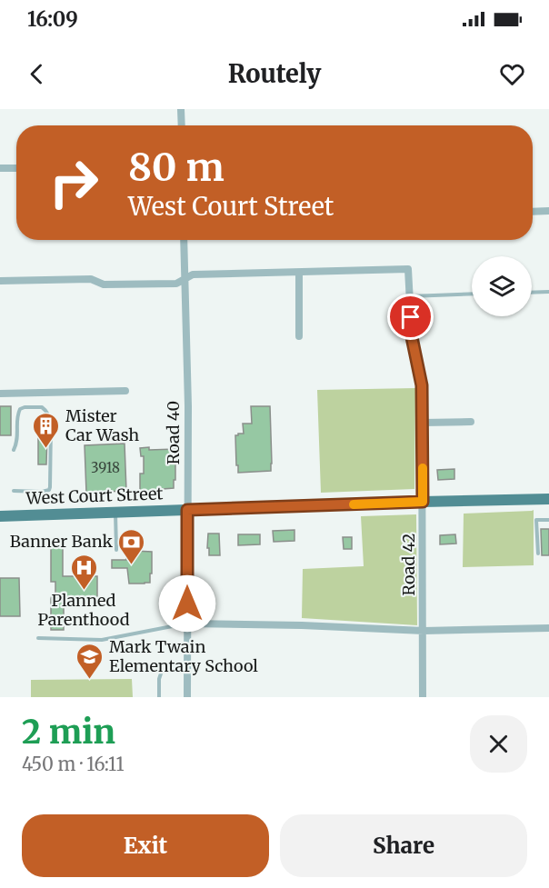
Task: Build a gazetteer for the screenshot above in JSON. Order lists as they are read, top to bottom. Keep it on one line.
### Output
{"streets":{"main road":["West Court Street"],"street":["Road 40","Road 42"]},"crossings":[["Road 40","West Court Street"],["West Court Street","Road 42"]],"places":{"building":["Mister Car Wash"],"bank":["Banner Bank"],"hospital":["Planned Parenthood"],"school or university":["Mark Twain Elementary School"]},"house_numbers":["3918"],"page":{"status":"16:09","header":"Routely","turn":["80 m","West Court Street"],"heading":["2 min","450 m · 16:11"],"buttons":["Exit","Share"]}}
